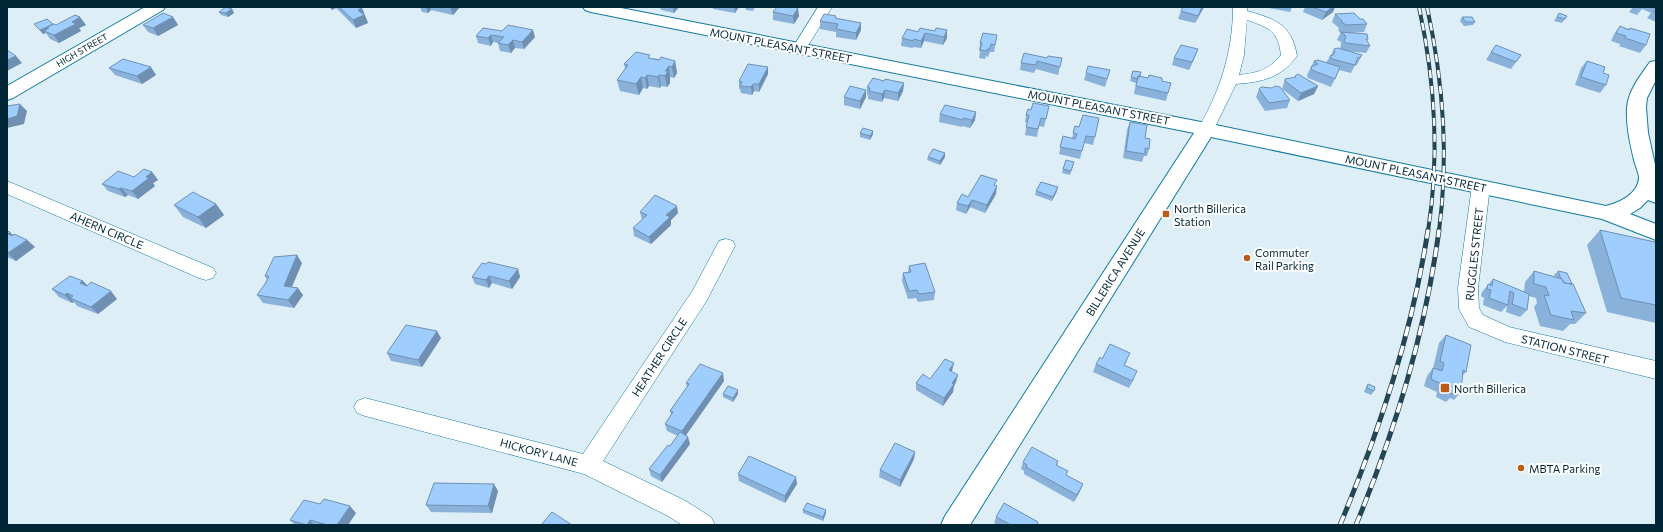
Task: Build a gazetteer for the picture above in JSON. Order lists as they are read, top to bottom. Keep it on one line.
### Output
{"streets":{"main road":["MOUNT PLEASANT STREET","HIGH STREET","BILLERICA AVENUE"],"street":["AHERN CIRCLE","RUGGLES STREET","STATION STREET","HEATHER CIRCLE","HICKORY LANE"]},"crossings":[["MOUNT PLEASANT STREET","RUGGLES STREET"],["MOUNT PLEASANT STREET","BILLERICA AVENUE"],["RUGGLES STREET","STATION STREET"],["HEATHER CIRCLE","HICKORY LANE"]],"places":{"transit":["North Billerica Station","North Billerica"],"other":["Commuter Rail Parking","MBTA Parking"]}}
